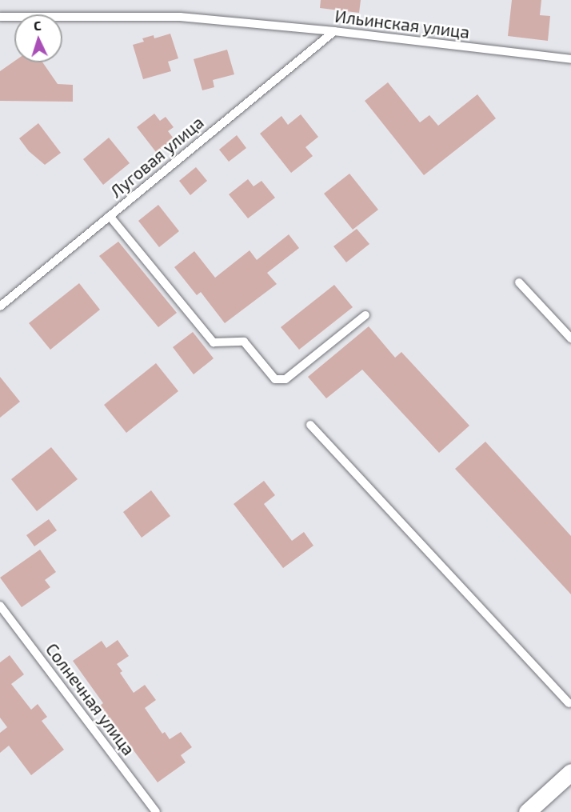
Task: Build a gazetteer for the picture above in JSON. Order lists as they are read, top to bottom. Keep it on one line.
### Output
{"streets":{"lane":["Ильинская улица","Луговая улица","Солнечная улица"]},"crossings":[["Ильинская улица","Луговая улица"]],"north":"top"}
